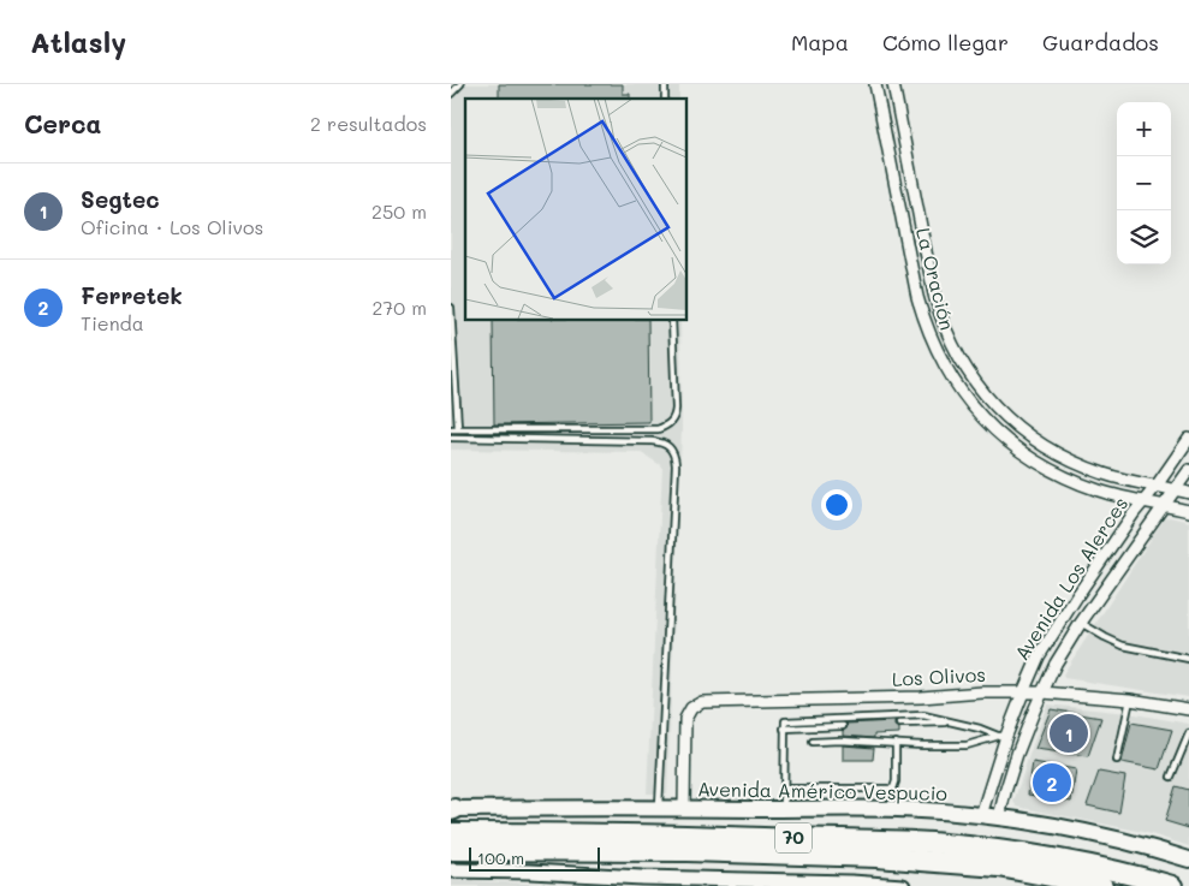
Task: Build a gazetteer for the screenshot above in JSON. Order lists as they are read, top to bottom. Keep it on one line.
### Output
{"streets":{"highway":["70"],"main road":["Avenida Américo Vespucio"],"street":["La Oración","Avenida Los Alerces","Los Olivos"]},"crossings":[["La Oración","Avenida Los Alerces"],["Avenida Los Alerces","Los Olivos"],["Avenida Los Alerces","Avenida Américo Vespucio"],["Los Olivos","Avenida Américo Vespucio"]],"scale_bar":"100 m","page":{"header":"Atlasly","nav":["Mapa","Cómo llegar","Guardados"],"heading":["Cerca","2 resultados"],"map_buttons":["+","−"],"list":[{"mark":"1","name":"Segtec","note":"Oficina · Los Olivos","value":"250 m"},{"mark":"2","name":"Ferretek","note":"Tienda","value":"270 m"}],"pins":["1","2"],"scale":"100 m"}}
